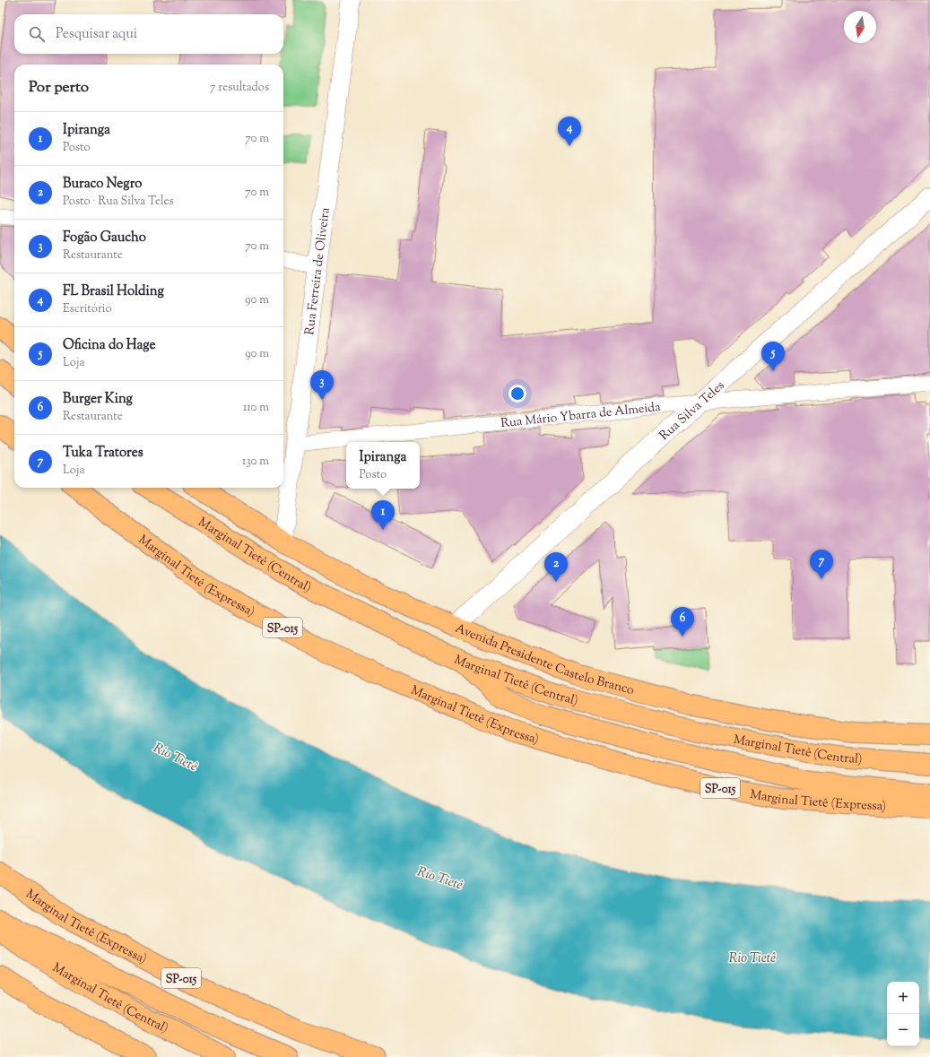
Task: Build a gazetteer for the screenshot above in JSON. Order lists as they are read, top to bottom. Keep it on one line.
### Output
{"streets":{"highway":["Marginal Tietê (Central)","Marginal Tietê (Expressa)","SP-015","Avenida Presidente Castelo Branco"],"street":["Rua Ferreira de Oliveira","Rua Silva Teles","Rua Mário Ybarra de Almeida"]},"crossings":[["Rua Ferreira de Oliveira","Rua Mário Ybarra de Almeida"],["Rua Ferreira de Oliveira","Avenida Presidente Castelo Branco"],["Rua Silva Teles","Rua Mário Ybarra de Almeida"],["Rua Silva Teles","Avenida Presidente Castelo Branco"]],"water":["Rio Tietê"],"north":"bottom","page":{"search":"Pesquisar aqui","heading":["Por perto","7 resultados"],"list":[{"mark":"1","name":"Ipiranga","note":"Posto","value":"70 m"},{"mark":"2","name":"Buraco Negro","note":"Posto · Rua Silva Teles","value":"70 m"},{"mark":"3","name":"Fogão Gaucho","note":"Restaurante","value":"70 m"},{"mark":"4","name":"FL Brasil Holding","note":"Escritório","value":"90 m"},{"mark":"5","name":"Oficina do Hage","note":"Loja","value":"90 m"},{"mark":"6","name":"Burger King","note":"Restaurante","value":"110 m"},{"mark":"7","name":"Tuka Tratores","note":"Loja","value":"130 m"}],"pins":["4","5","3","1","7","2","6"],"popup":["Ipiranga","Posto"],"map_buttons":["+","−"]}}
